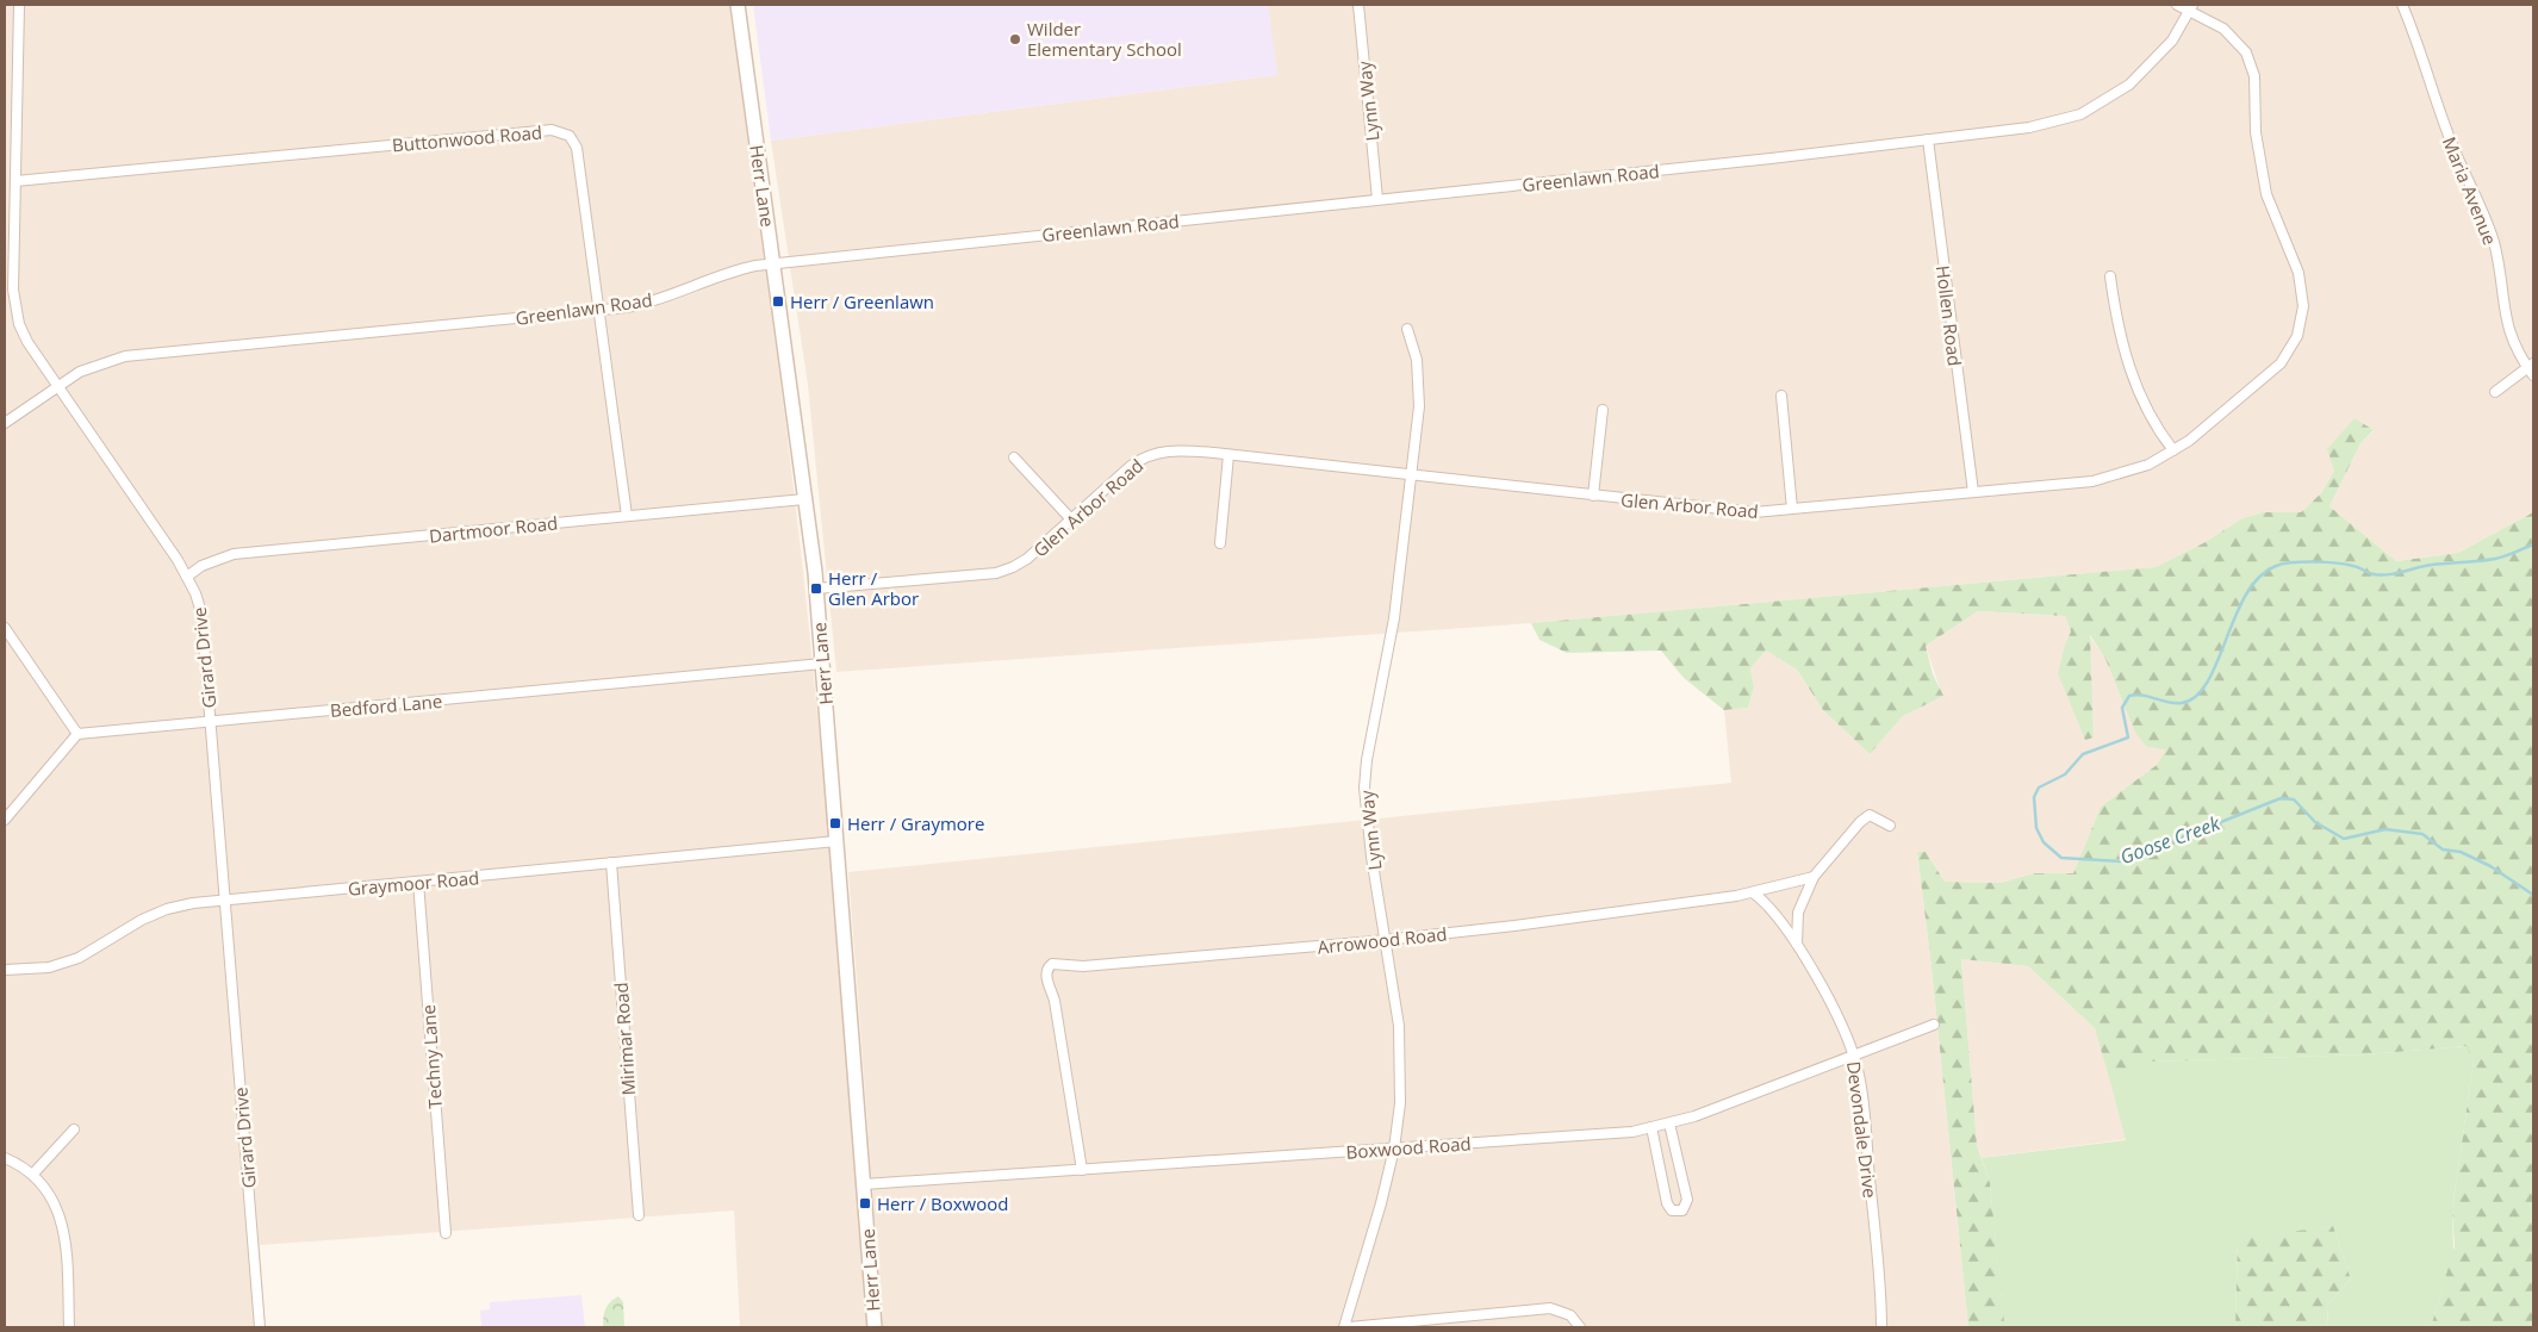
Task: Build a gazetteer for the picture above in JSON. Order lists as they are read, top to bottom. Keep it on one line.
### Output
{"streets":{"main road":["Herr Lane"],"street":["Lynn Way","Buttonwood Road","Greenlawn Road","Maria Avenue","Hollen Road","Glen Arbor Road","Dartmoor Road","Girard Drive","Bedford Lane","Graymoor Road","Arrowood Road","Mirimar Road","Techny Lane","Devondale Drive","Boxwood Road"]},"crossings":[["Lynn Way","Greenlawn Road"],["Lynn Way","Glen Arbor Road"],["Lynn Way","Arrowood Road"],["Lynn Way","Boxwood Road"],["Buttonwood Road","Greenlawn Road"],["Buttonwood Road","Dartmoor Road"],["Buttonwood Road","Girard Drive"],["Greenlawn Road","Herr Lane"],["Greenlawn Road","Hollen Road"],["Greenlawn Road","Glen Arbor Road"],["Greenlawn Road","Girard Drive"],["Herr Lane","Glen Arbor Road"],["Herr Lane","Dartmoor Road"],["Herr Lane","Bedford Lane"],["Herr Lane","Graymoor Road"],["Herr Lane","Boxwood Road"],["Hollen Road","Glen Arbor Road"],["Dartmoor Road","Girard Drive"],["Girard Drive","Bedford Lane"],["Girard Drive","Graymoor Road"],["Graymoor Road","Mirimar Road"],["Graymoor Road","Techny Lane"],["Arrowood Road","Devondale Drive"],["Arrowood Road","Boxwood Road"],["Devondale Drive","Boxwood Road"]],"water":["Goose Creek"],"places":{"other":["Wilder Elementary School"],"transit":["Herr / Greenlawn","Herr / Glen Arbor","Herr / Graymore","Herr / Boxwood"]}}
